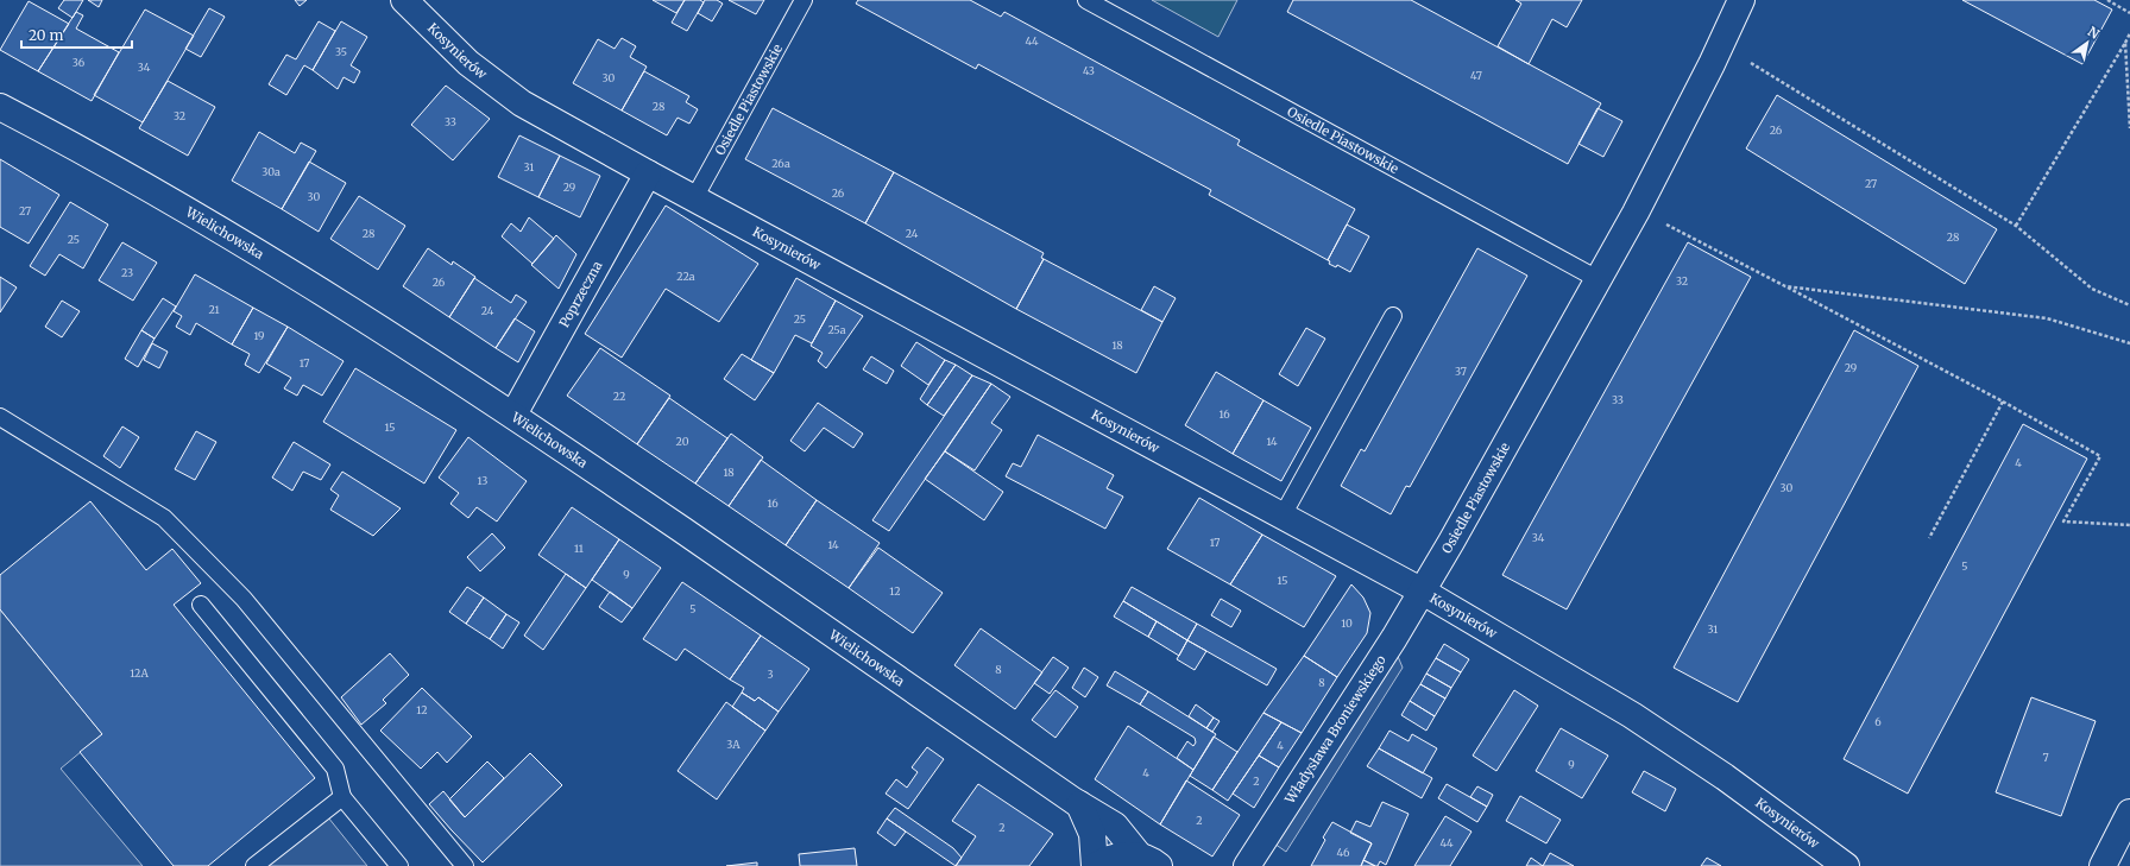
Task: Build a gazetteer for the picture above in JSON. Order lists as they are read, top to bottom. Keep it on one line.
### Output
{"streets":{"street":["Kosynierów","Osiedle Piastowskie","Wielichowska","Poprzeczna","Władysława Broniewskiego"]},"crossings":[["Kosynierów","Osiedle Piastowskie"],["Kosynierów","Poprzeczna"],["Kosynierów","Władysława Broniewskiego"],["Osiedle Piastowskie","Władysława Broniewskiego"],["Wielichowska","Poprzeczna"]],"house_numbers":["44","35","36","34","43","47","30","28","32","33","26","26a","31","30a","27","29","26","30","27","28","24","28","25","23","22a","32","26","21","24","25","25a","19","18","17","29","37","22","33","16","15","20","14","4","18","13","30","16","34","17","14","11","5","9","15","12","5","10","31","8","12A","3","8","12","6","3A","4","7","9","4","2","2","2","44","46"],"scale_bar":"20 m","north":"top right"}
